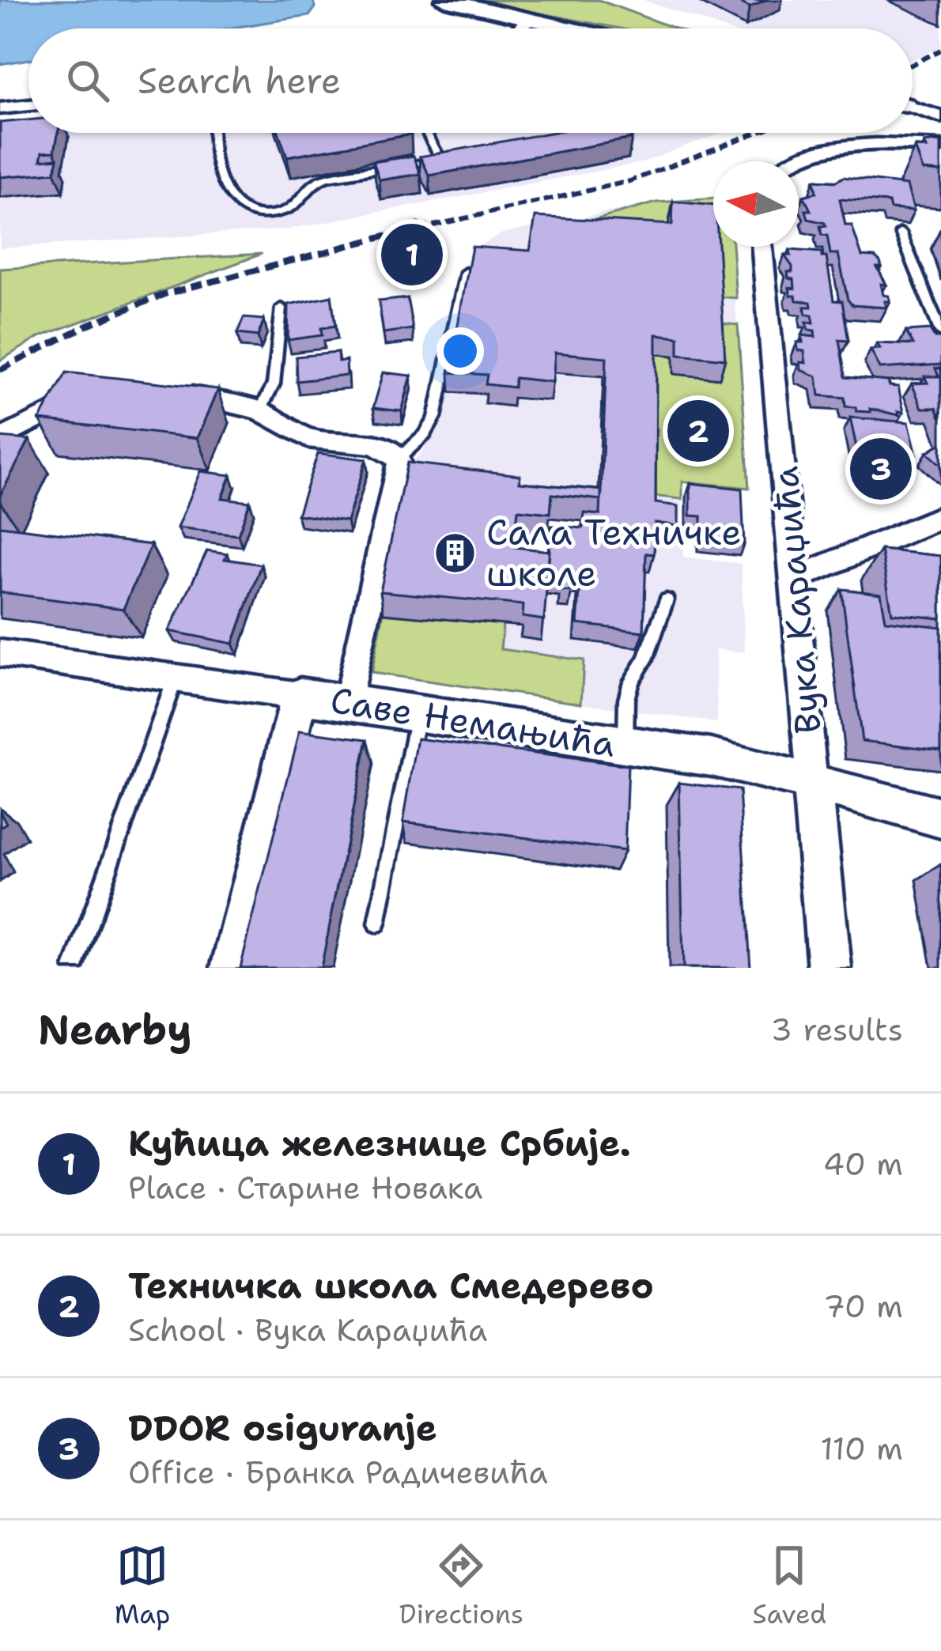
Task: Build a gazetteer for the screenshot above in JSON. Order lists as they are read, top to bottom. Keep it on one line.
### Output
{"streets":{"street":["Вука Караџића","Саве Немањића"]},"crossings":[["Вука Караџића","Саве Немањића"]],"places":{"building":["Сала Техничке школе"]},"north":"left","page":{"search":"Search here","pins":["1","2","3"],"heading":["Nearby","3 results"],"list":[{"mark":"1","name":"Кућица железнице Србије.","note":"Place · Старине Новака","value":"40 m"},{"mark":"2","name":"Техничка школа Смедерево","note":"School · Вука Караџића","value":"70 m"},{"mark":"3","name":"DDOR osiguranje","note":"Office · Бранка Радичевића","value":"110 m"}],"nav":["Map","Directions","Saved"]}}
